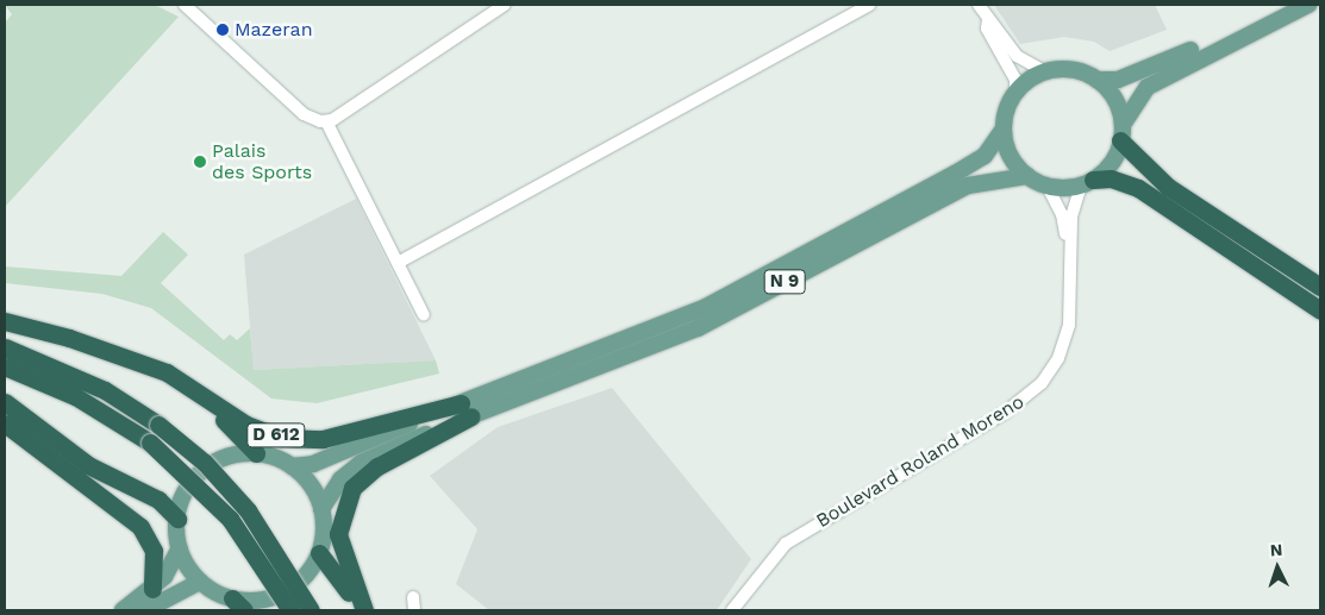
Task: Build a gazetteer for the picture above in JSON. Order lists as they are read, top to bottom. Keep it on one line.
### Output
{"streets":{"highway":["D 612"],"main road":["N 9"],"street":["Boulevard Roland Moreno"]},"crossings":[["N 9","D 612"],["N 9","Boulevard Roland Moreno"]],"places":["Mazeran","Palais des Sports"],"north":"top"}
